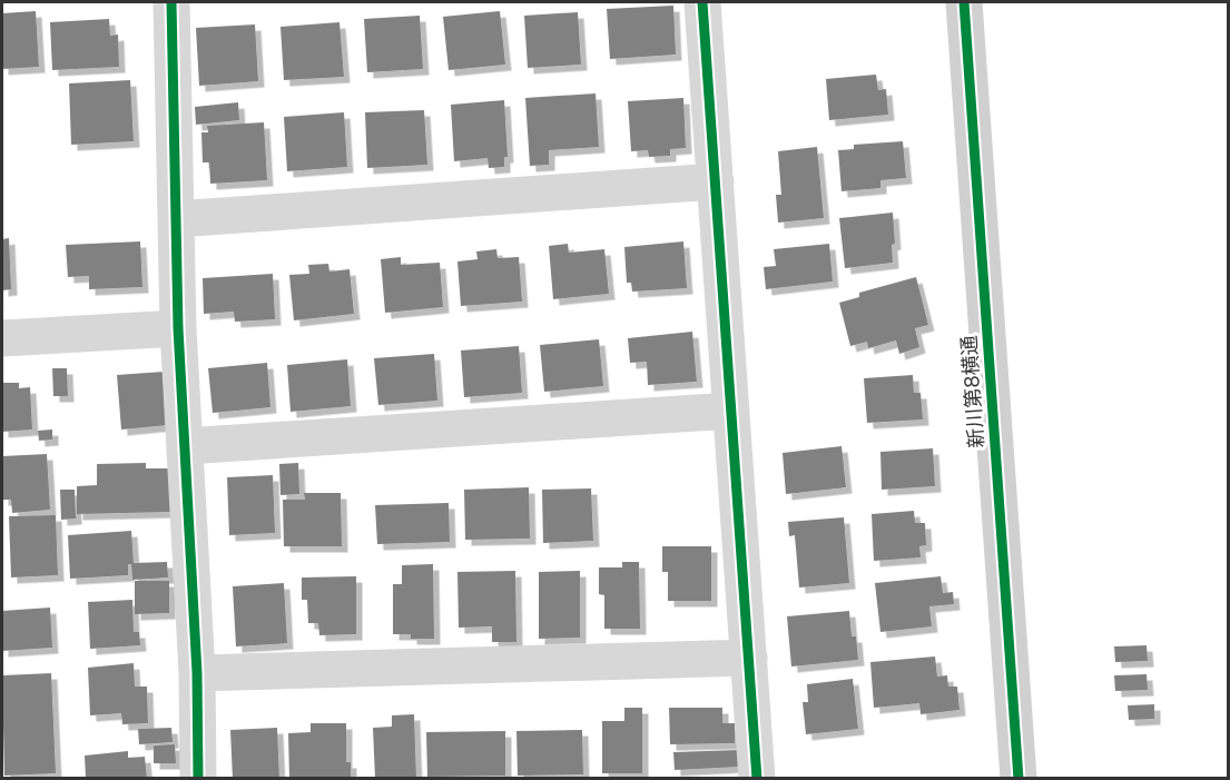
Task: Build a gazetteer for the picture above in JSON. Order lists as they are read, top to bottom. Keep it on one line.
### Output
{"streets":{"street":["新川第8横通"]}}
